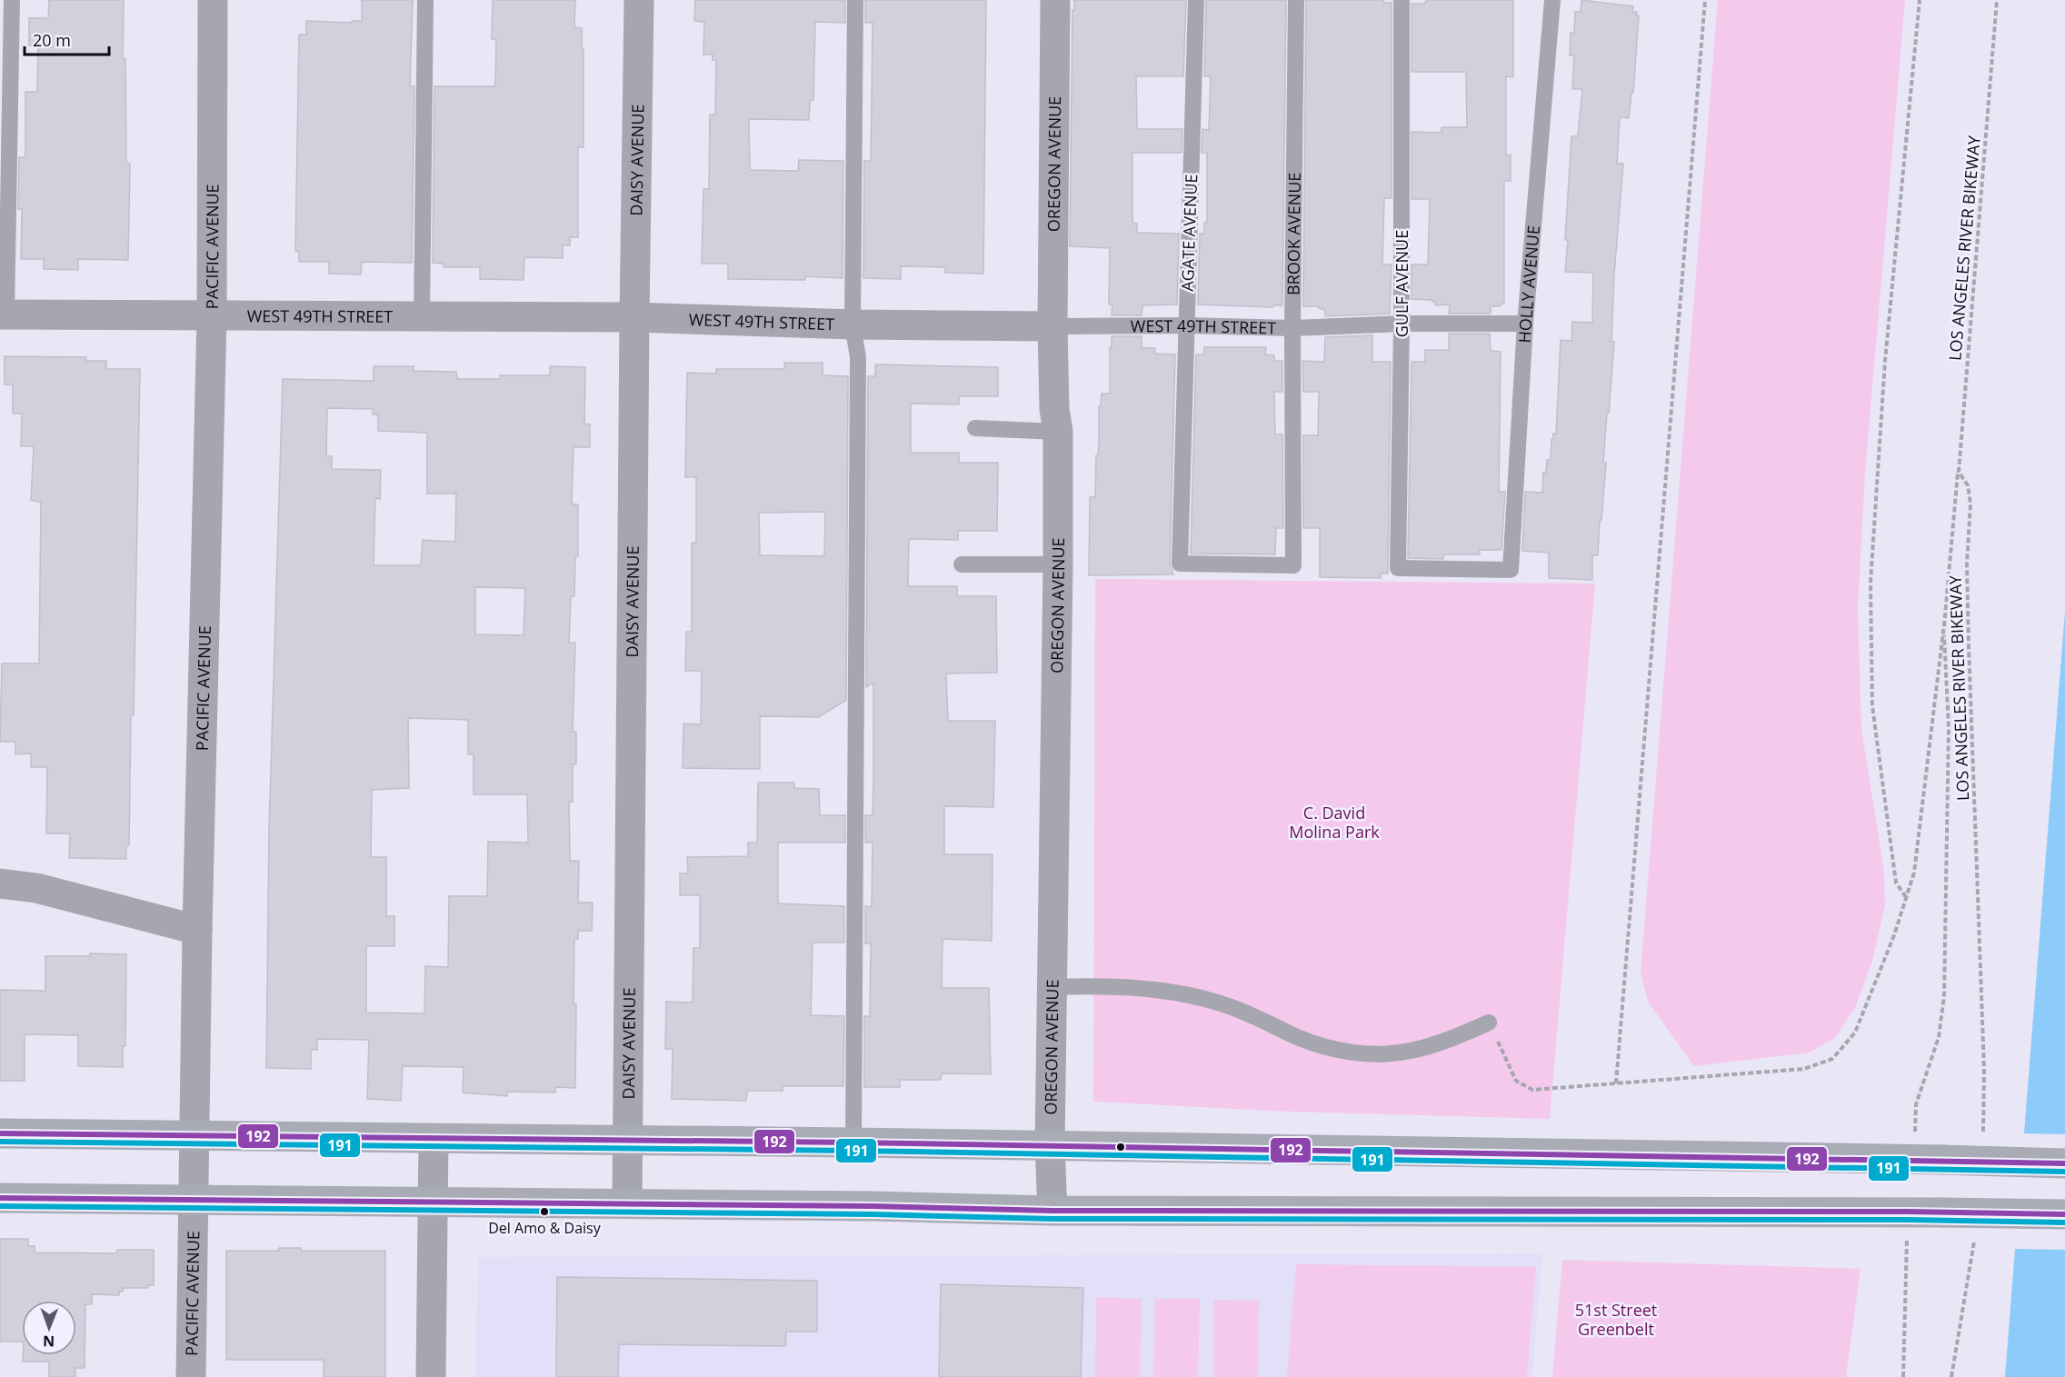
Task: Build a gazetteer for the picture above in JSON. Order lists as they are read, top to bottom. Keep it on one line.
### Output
{"streets":{"street":["DAISY AVENUE","OREGON AVENUE","PACIFIC AVENUE","WEST 49TH STREET"],"lane":["AGATE AVENUE","BROOK AVENUE","GULF AVENUE","HOLLY AVENUE"],"path":["LOS ANGELES RIVER BIKEWAY"]},"crossings":[["DAISY AVENUE","WEST 49TH STREET"],["OREGON AVENUE","WEST 49TH STREET"],["AGATE AVENUE","BROOK AVENUE"],["AGATE AVENUE","WEST 49TH STREET"],["BROOK AVENUE","WEST 49TH STREET"],["PACIFIC AVENUE","WEST 49TH STREET"],["GULF AVENUE","HOLLY AVENUE"],["GULF AVENUE","WEST 49TH STREET"],["HOLLY AVENUE","WEST 49TH STREET"]],"parks":["C. David Molina Park","51st Street Greenbelt"],"places":["Del Amo & Daisy"],"lines":["transit line 192","transit line 191"],"scale_bar":"20 m","north":"bottom"}
